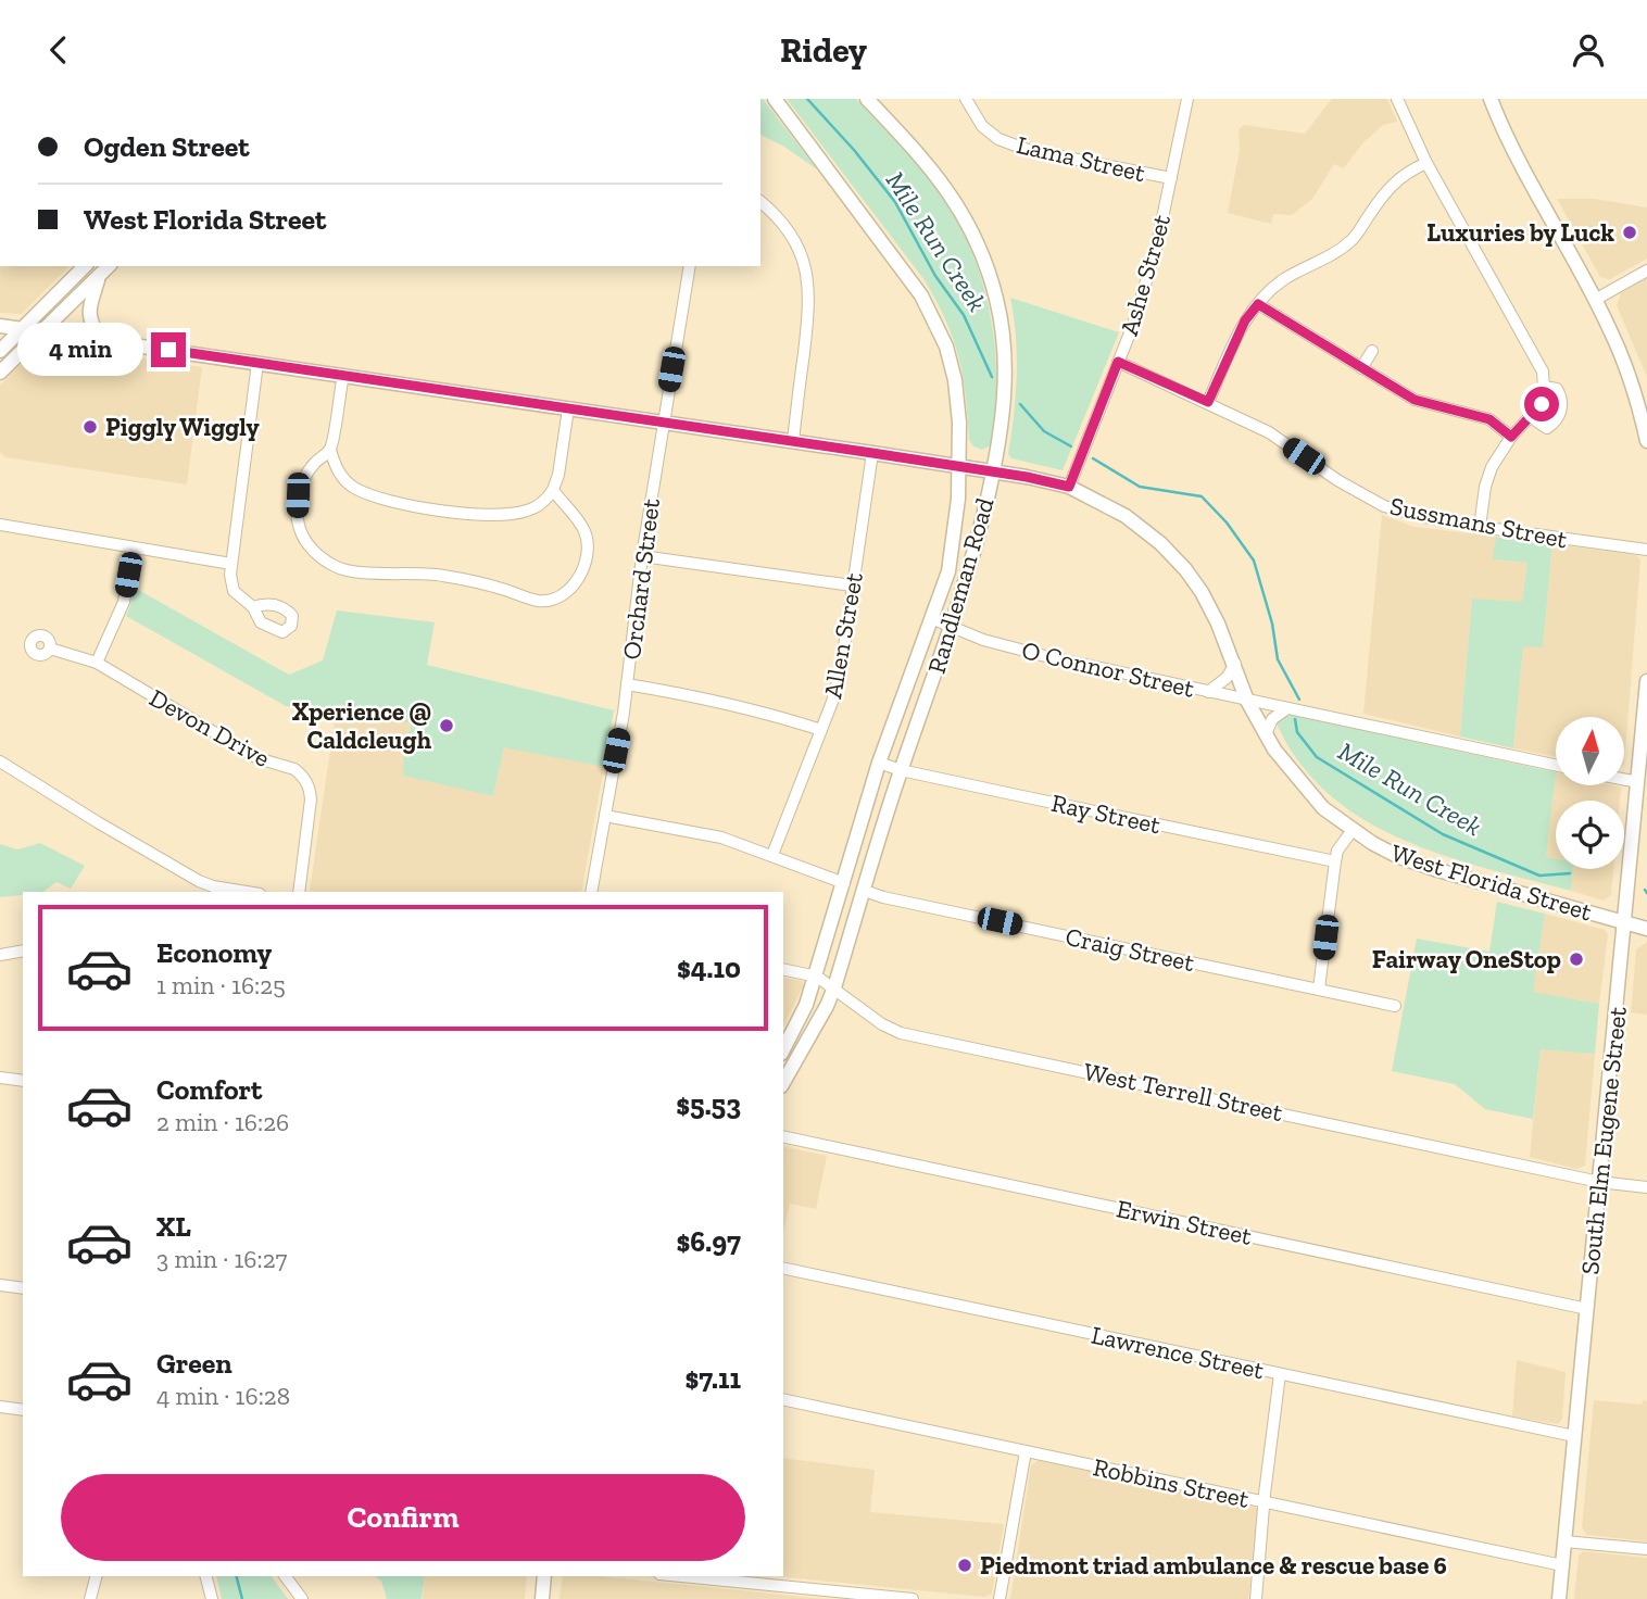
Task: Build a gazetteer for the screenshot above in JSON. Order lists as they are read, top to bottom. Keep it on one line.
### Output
{"streets":{"main road":["Randleman Road","West Florida Street","South Elm Eugene Street"],"street":["Lama Street","Ashe Street","Sussmans Street","Orchard Street","Allen Street","O Connor Street","Devon Drive","Ray Street","Craig Street","West Terrell Street","Erwin Street","Lawrence Street","Robbins Street"]},"crossings":[["Lama Street","Ashe Street"],["Ashe Street","Sussmans Street"],["Ashe Street","West Florida Street"],["Orchard Street","West Florida Street"],["Randleman Road","O Connor Street"],["Randleman Road","Ray Street"],["Randleman Road","West Florida Street"],["Randleman Road","Craig Street"],["Randleman Road","West Terrell Street"],["Allen Street","West Florida Street"],["O Connor Street","West Florida Street"],["West Florida Street","South Elm Eugene Street"],["West Terrell Street","South Elm Eugene Street"],["South Elm Eugene Street","Erwin Street"],["South Elm Eugene Street","Lawrence Street"],["South Elm Eugene Street","Robbins Street"]],"water":["Mile Run Creek"],"places":["Luxuries by Luck","Piggly Wiggly","Xperience @ Caldcleugh","Fairway OneStop","Piedmont triad ambulance & rescue base 6"],"north":"top","page":{"header":"Ridey","banner":["Ogden Street","West Florida Street"],"bubble":"4 min","list":[{"name":"Economy","note":"1 min · 16:25","value":"$4.10"},{"name":"Comfort","note":"2 min · 16:26","value":"$5.53"},{"name":"XL","note":"3 min · 16:27","value":"$6.97"},{"name":"Green","note":"4 min · 16:28","value":"$7.11"}],"buttons":"Confirm"}}
